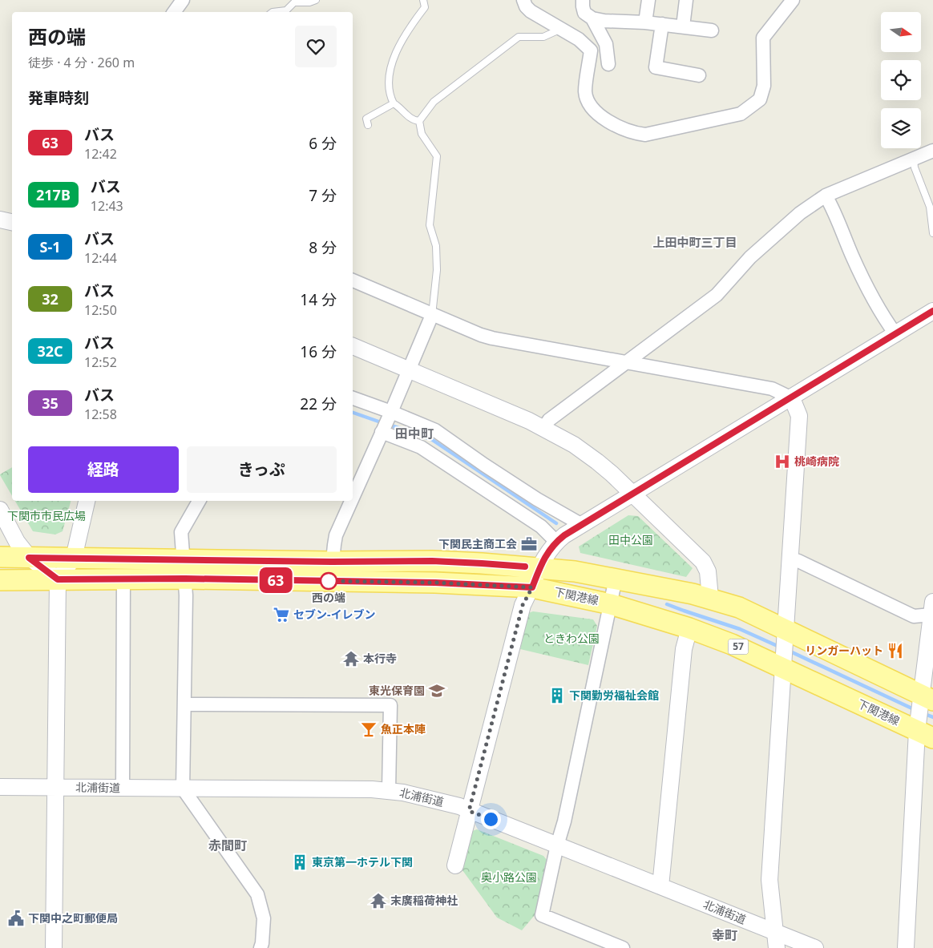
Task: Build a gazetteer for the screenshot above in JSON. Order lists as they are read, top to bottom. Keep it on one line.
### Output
{"streets":{"main road":["下関港線","57"],"street":["北浦街道"]},"districts":["上田中町三丁目","田中町","赤間町","幸町"],"parks":["下関市市民広場","田中公園","ときわ公園","奥小路公園"],"places":{"hospital":["桃崎病院"],"office":["下関民主商工会"],"other":["西の端"],"supermarket":["セブン-イレブン"],"restaurant":["リンガーハット"],"temple":["本行寺","末廣稲荷神社"],"school or university":["東光保育園"],"building":["下関勤労福祉会館","東京第一ホテル下関"],"bar":["魚正本陣"],"public building":["下関中之町郵便局"]},"lines":["bus line 63"],"north":"right","page":{"on_map":"63","heading":[["西の端","徒歩 · 4 分 · 260 m"],"発車時刻"],"list":[{"mark":"63","name":"バス","note":"12:42","value":"6 分"},{"mark":"217B","name":"バス","note":"12:43","value":"7 分"},{"mark":"S-1","name":"バス","note":"12:44","value":"8 分"},{"mark":"32","name":"バス","note":"12:50","value":"14 分"},{"mark":"32C","name":"バス","note":"12:52","value":"16 分"},{"mark":"35","name":"バス","note":"12:58","value":"22 分"}],"buttons":["経路","きっぷ"]}}
